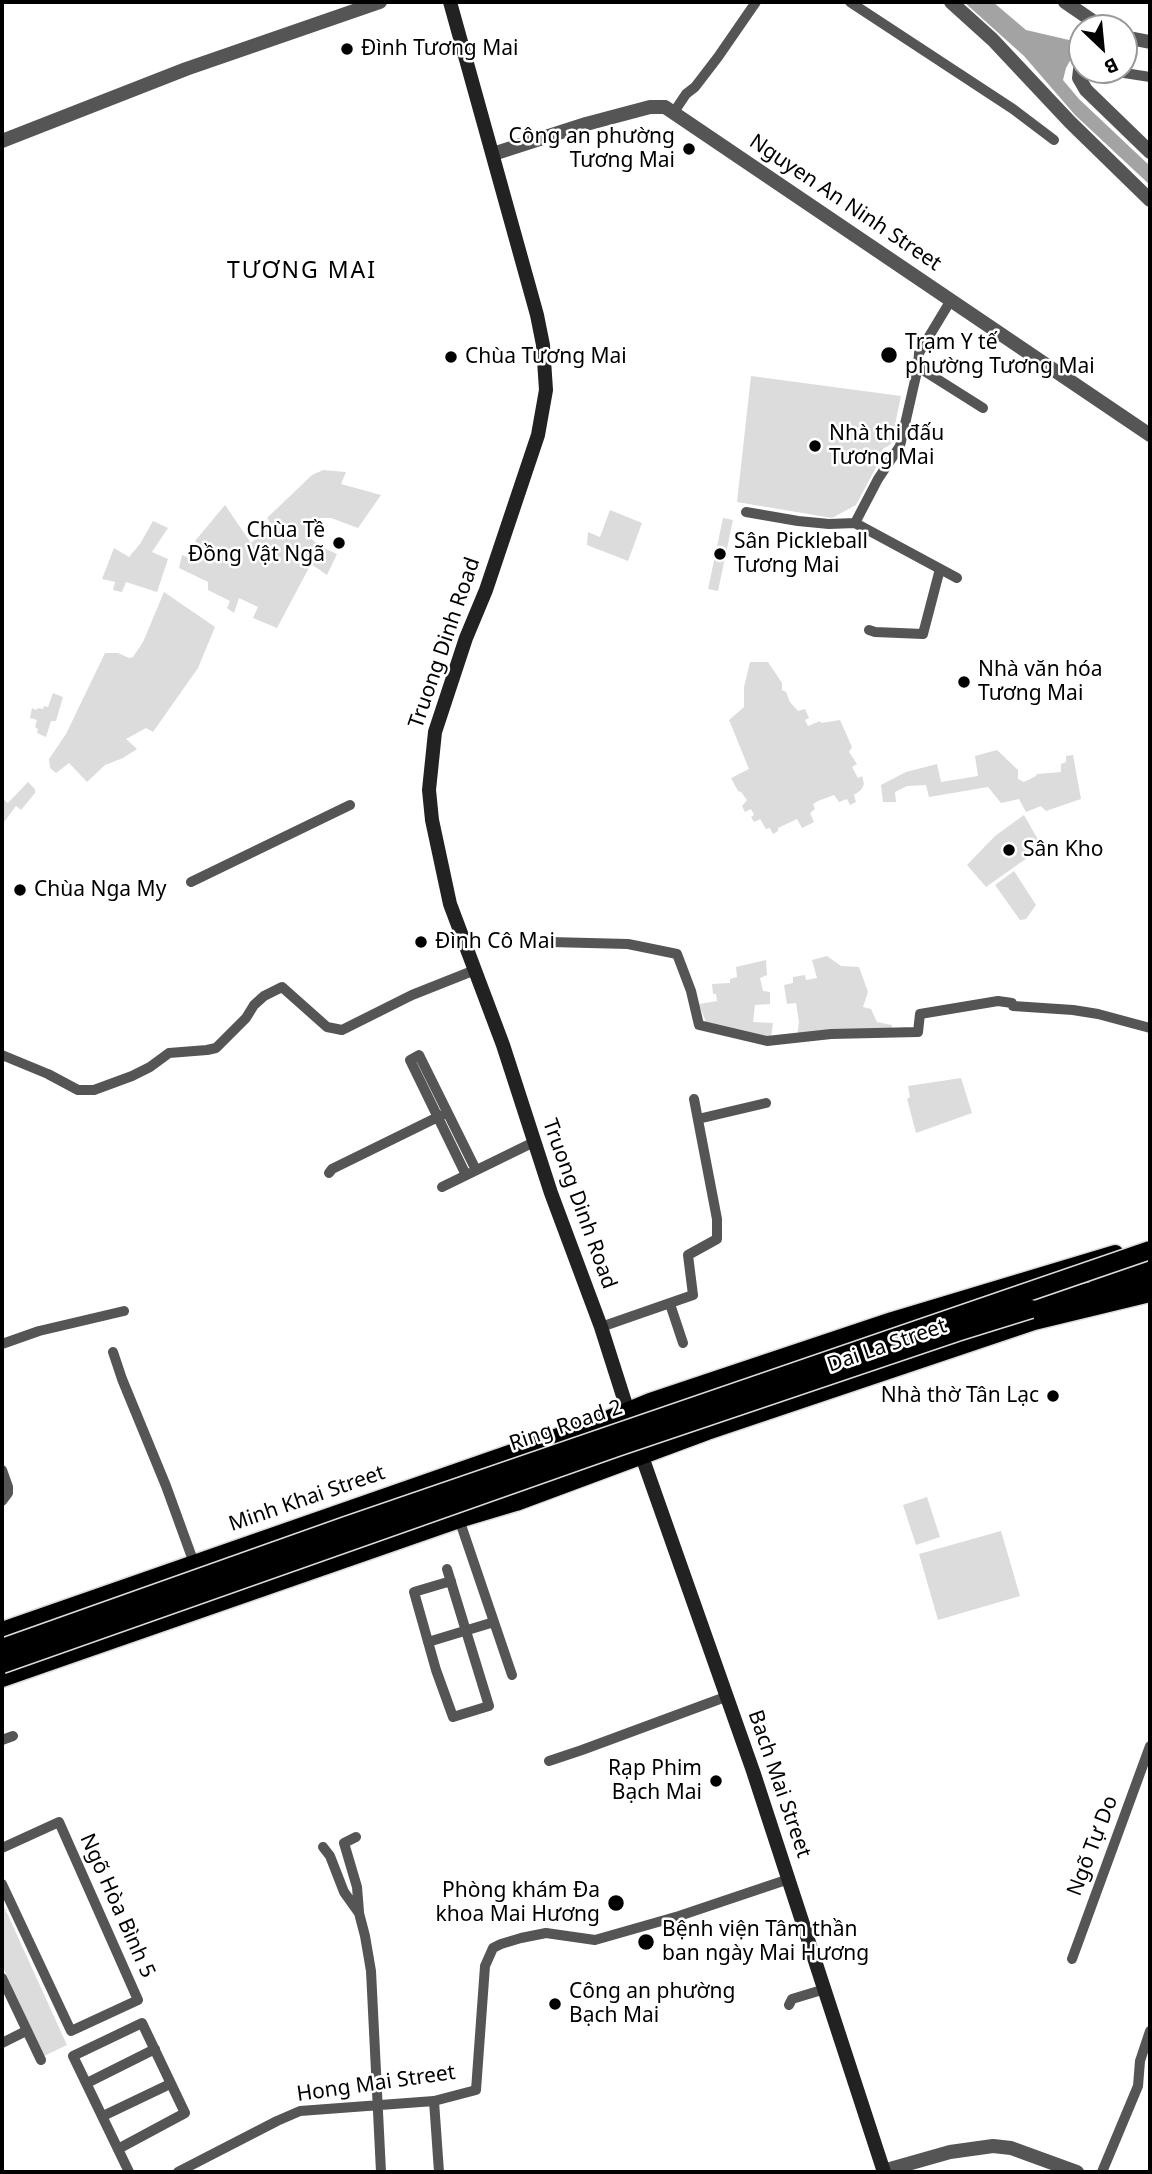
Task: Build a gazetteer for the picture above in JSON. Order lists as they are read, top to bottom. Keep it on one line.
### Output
{"streets":{"main road":["Truong Dinh Road","Dai La Street","Ring Road 2","Minh Khai Street","Bach Mai Street"],"street":["Nguyen An Ninh Street","Ngõ Tự Do","Ngõ Hòa Bình 5","Hong Mai Street"]},"crossings":[["Nguyen An Ninh Street","Truong Dinh Road"],["Truong Dinh Road","Dai La Street"],["Truong Dinh Road","Minh Khai Street"],["Truong Dinh Road","Bach Mai Street"],["Dai La Street","Ring Road 2"],["Dai La Street","Minh Khai Street"],["Dai La Street","Bach Mai Street"],["Minh Khai Street","Bach Mai Street"],["Bach Mai Street","Hong Mai Street"]],"districts":["TƯƠNG MAI"],"places":["Đình Tương Mai","Công an phường Tương Mai","Trạm Y tế phường Tương Mai","Chùa Tương Mai","Nhà thi đấu Tương Mai","Chùa Tề Đồng Vật Ngã","Sân Pickleball Tương Mai","Nhà văn hóa Tương Mai","Sân Kho","Chùa Nga My","Đình Cô Mai","Nhà thờ Tân Lạc","Rạp Phim Bạch Mai","Phòng khám Đa khoa Mai Hương","Bệnh viện Tâm thần ban ngày Mai Hương","Công an phường Bạch Mai"],"north":"bottom right"}
